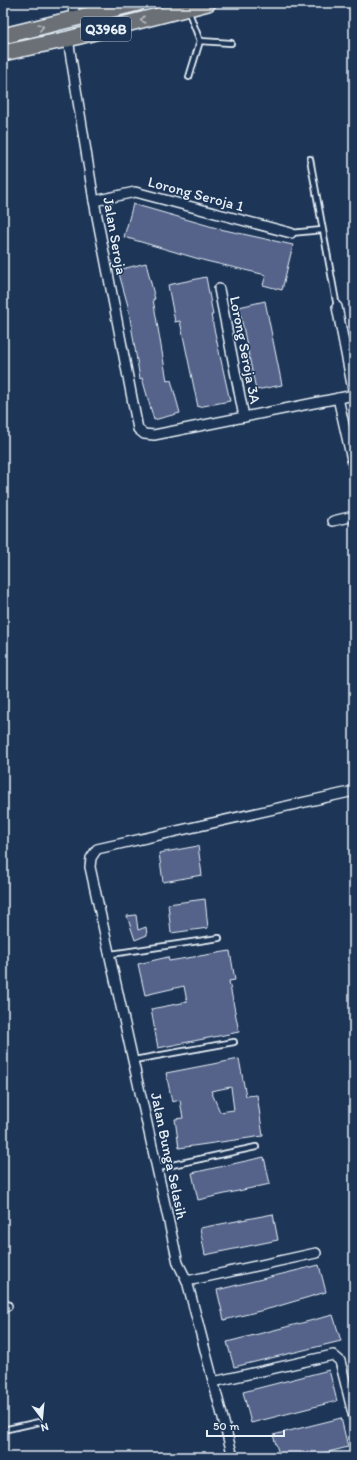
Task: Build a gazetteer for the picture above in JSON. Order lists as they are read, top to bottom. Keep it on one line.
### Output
{"streets":{"main road":["Q396B"],"street":["Lorong Seroja 1","Jalan Seroja","Lorong Seroja 3A","Jalan Bunga Selasih"]},"crossings":[["Q396B","Jalan Seroja"],["Lorong Seroja 1","Jalan Seroja"],["Jalan Seroja","Lorong Seroja 3A"]],"scale_bar":"50 m","north":"bottom"}
